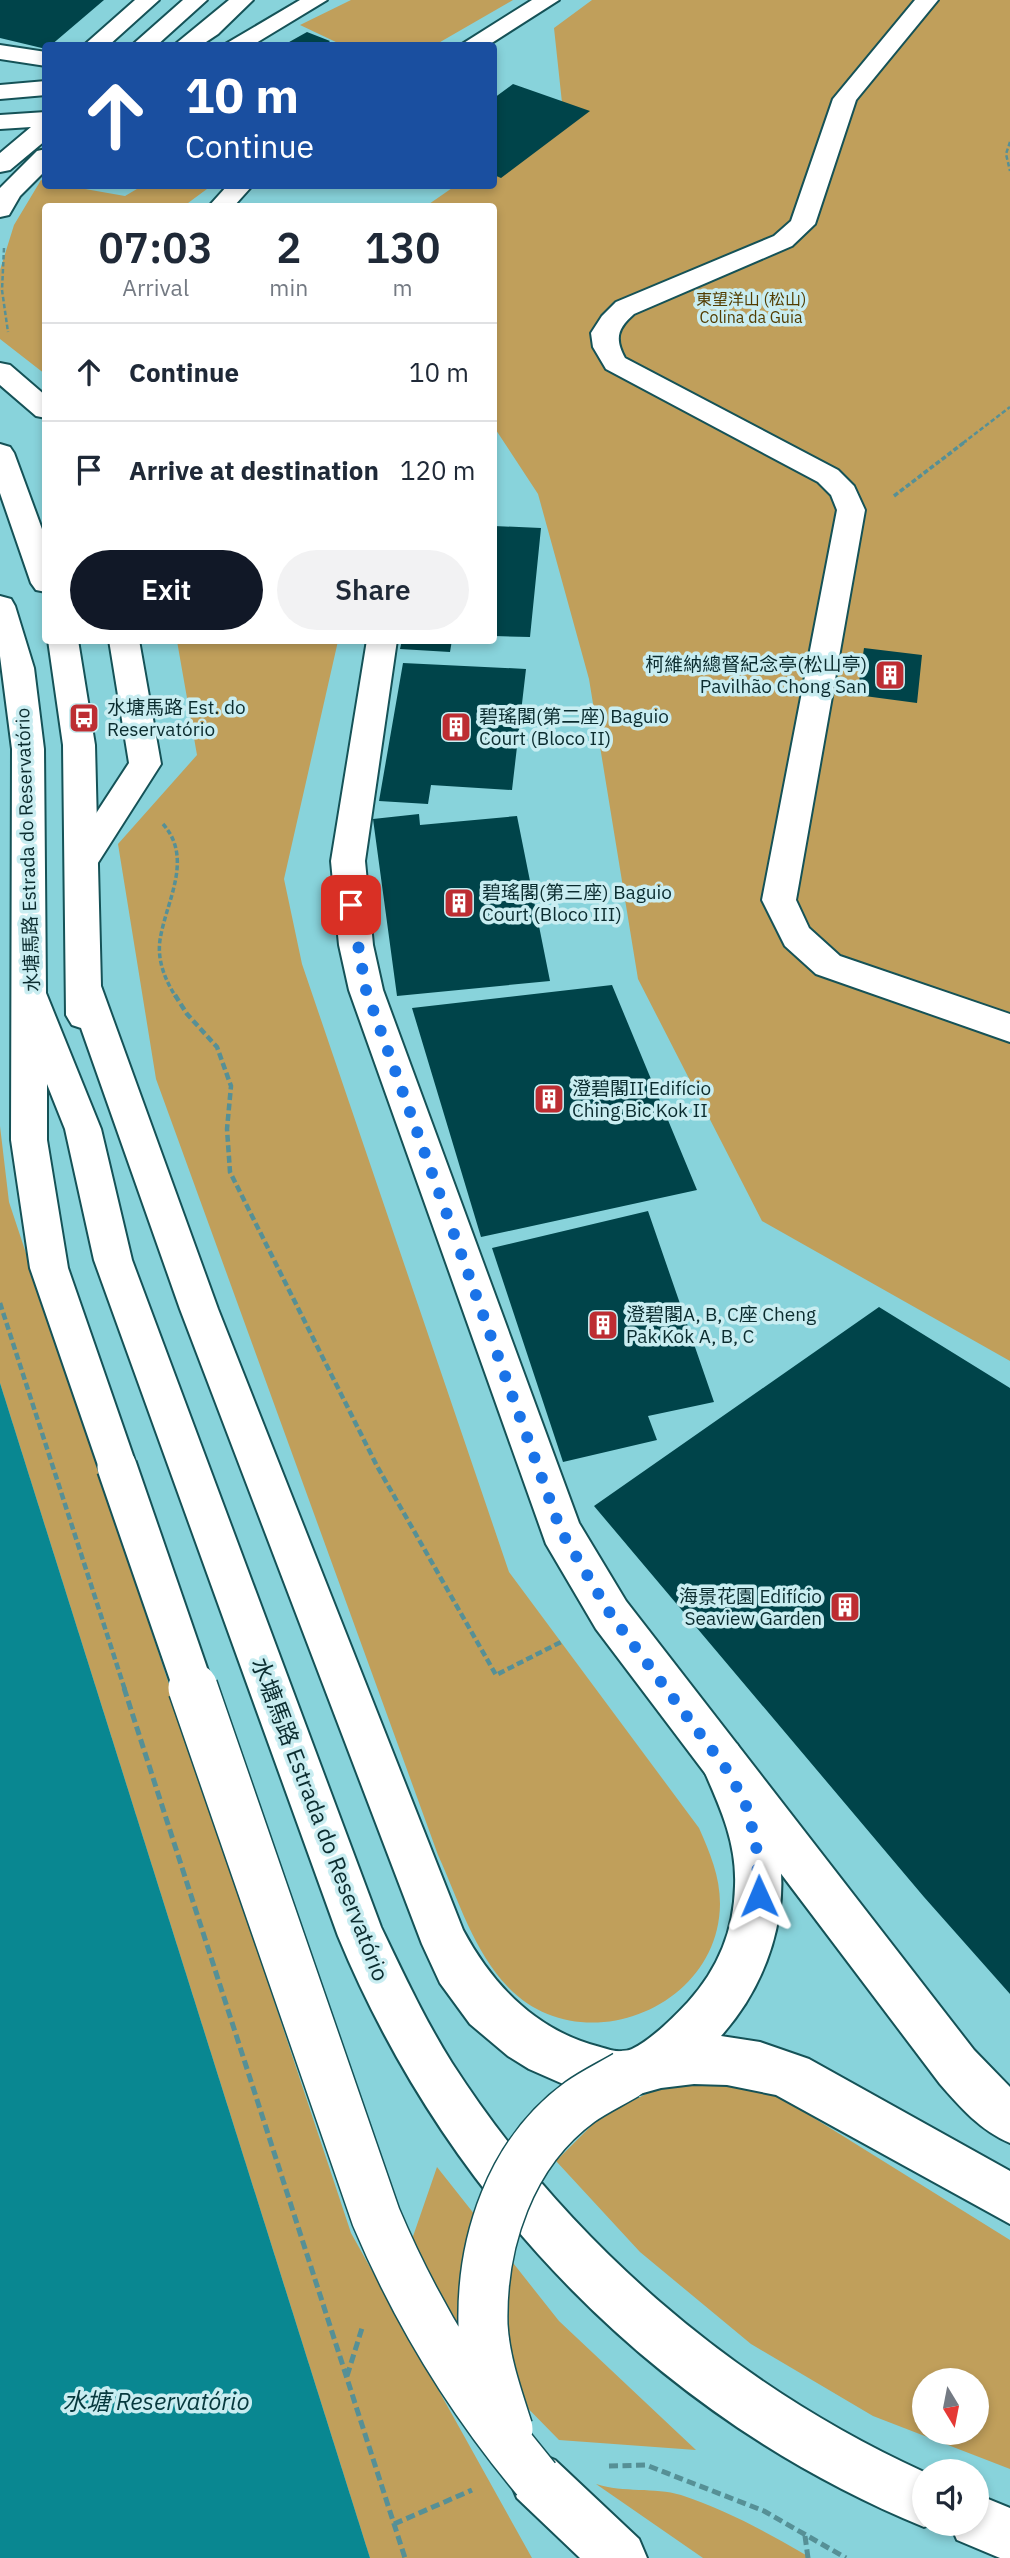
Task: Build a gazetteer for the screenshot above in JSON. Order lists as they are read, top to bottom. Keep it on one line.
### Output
{"streets":{"main road":["水塘馬路 Estrada do Reservatório"]},"water":["水塘 Reservatório"],"parks":["東望洋山 (松山) Colina da Guia"],"places":{"building":["柯維納總督紀念亭(松山亭) Pavilhão Chong San","碧瑤閣(第二座) Baguio Court (Bloco II)","碧瑤閣(第三座) Baguio Court (Bloco III)","澄碧閣II Edifício Ching Bic Kok II","澄碧閣A, B, C座 Cheng Pak Kok A, B, C","海景花園 Edifício Seaview Garden"],"bus stop":["水塘馬路 Est. do Reservatório"]},"north":"bottom","page":{"turn":["10 m","Continue"],"eta":["07:03","Arrival","2","min","130","m"],"list":[{"name":"Continue","value":"10 m"},{"name":"Arrive at destination","value":"120 m"}],"buttons":["Exit","Share"]}}
